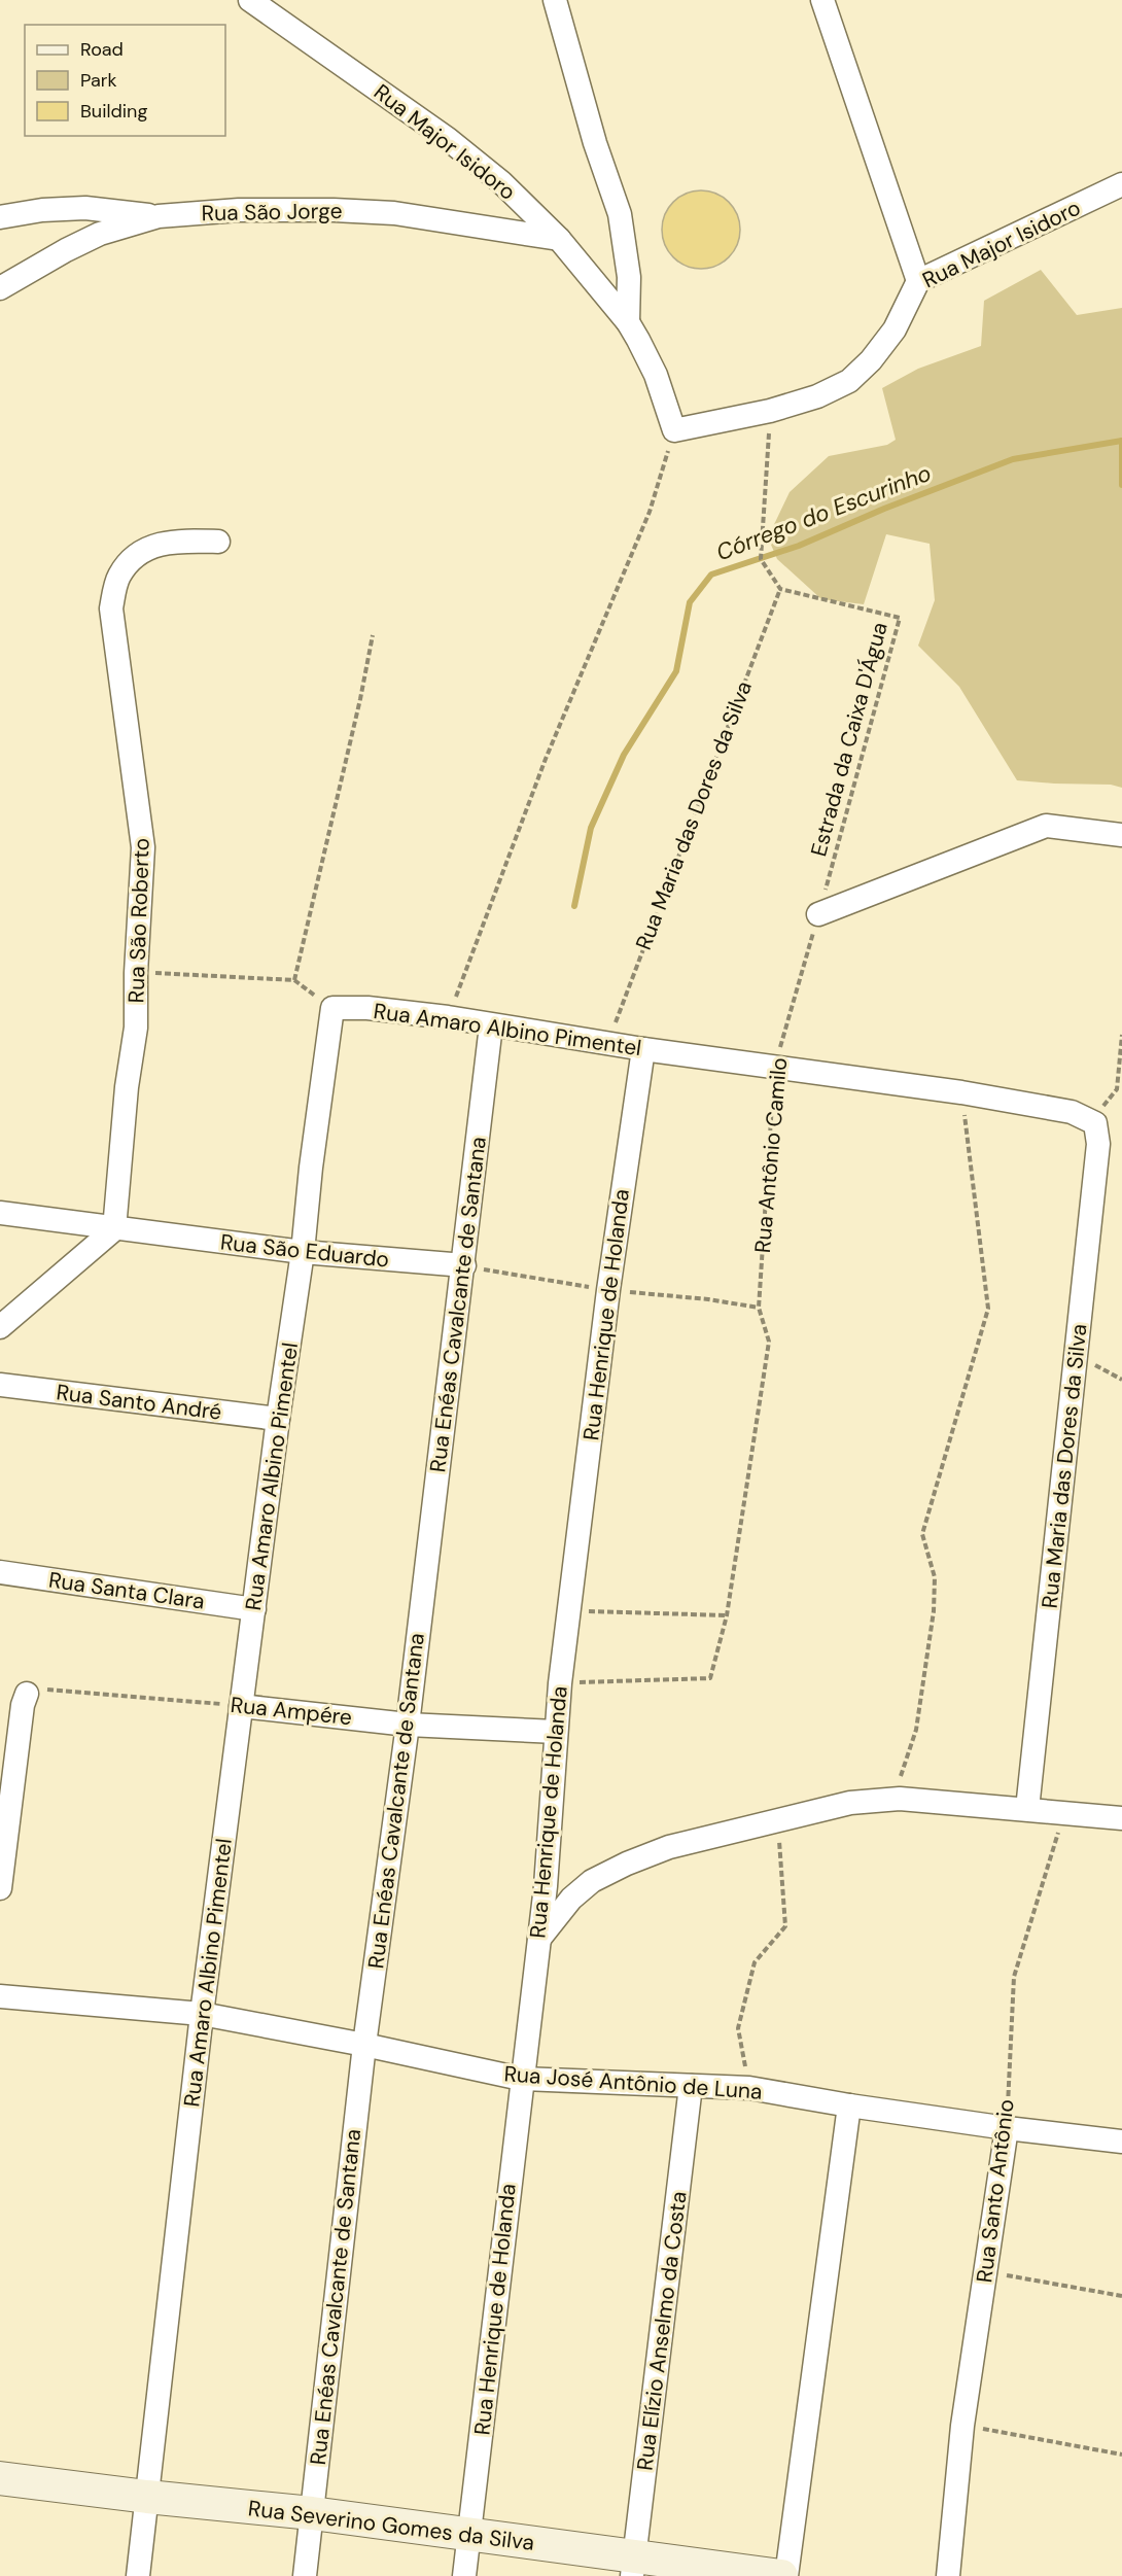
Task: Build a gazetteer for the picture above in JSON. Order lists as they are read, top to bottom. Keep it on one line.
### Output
{"streets":{"street":["Rua Major Isidoro","Rua São Jorge","Rua Maria das Dores da Silva","Rua São Roberto","Rua Amaro Albino Pimentel","Rua São Eduardo","Rua Enéas Cavalcante de Santana","Rua Henrique de Holanda","Rua Santo André","Rua Santa Clara","Rua Ampére","Rua José Antônio de Luna","Rua Santo Antônio","Rua Elízio Anselmo da Costa","Rua Severino Gomes da Silva"],"path":["Estrada da Caixa D'Água","Rua Antônio Camilo"]},"crossings":[["Rua Major Isidoro","Rua São Jorge"],["Estrada da Caixa D'Água","Rua Maria das Dores da Silva"],["Estrada da Caixa D'Água","Rua Antônio Camilo"],["Rua Maria das Dores da Silva","Rua Amaro Albino Pimentel"],["Rua São Roberto","Rua São Eduardo"],["Rua Amaro Albino Pimentel","Rua Antônio Camilo"],["Rua Amaro Albino Pimentel","Rua São Eduardo"],["Rua Amaro Albino Pimentel","Rua Enéas Cavalcante de Santana"],["Rua Amaro Albino Pimentel","Rua Henrique de Holanda"],["Rua Amaro Albino Pimentel","Rua Santo André"],["Rua Amaro Albino Pimentel","Rua Santa Clara"],["Rua Amaro Albino Pimentel","Rua Ampére"],["Rua Amaro Albino Pimentel","Rua José Antônio de Luna"],["Rua Amaro Albino Pimentel","Rua Severino Gomes da Silva"],["Rua Antônio Camilo","Rua Henrique de Holanda"],["Rua São Eduardo","Rua Enéas Cavalcante de Santana"],["Rua Enéas Cavalcante de Santana","Rua Ampére"],["Rua Enéas Cavalcante de Santana","Rua José Antônio de Luna"],["Rua Enéas Cavalcante de Santana","Rua Severino Gomes da Silva"],["Rua Henrique de Holanda","Rua Ampére"],["Rua Henrique de Holanda","Rua José Antônio de Luna"],["Rua Henrique de Holanda","Rua Severino Gomes da Silva"],["Rua José Antônio de Luna","Rua Santo Antônio"],["Rua José Antônio de Luna","Rua Elízio Anselmo da Costa"],["Rua Elízio Anselmo da Costa","Rua Severino Gomes da Silva"]],"water":["Córrego do Escurinho"],"legend":["Road","Park","Building"]}
